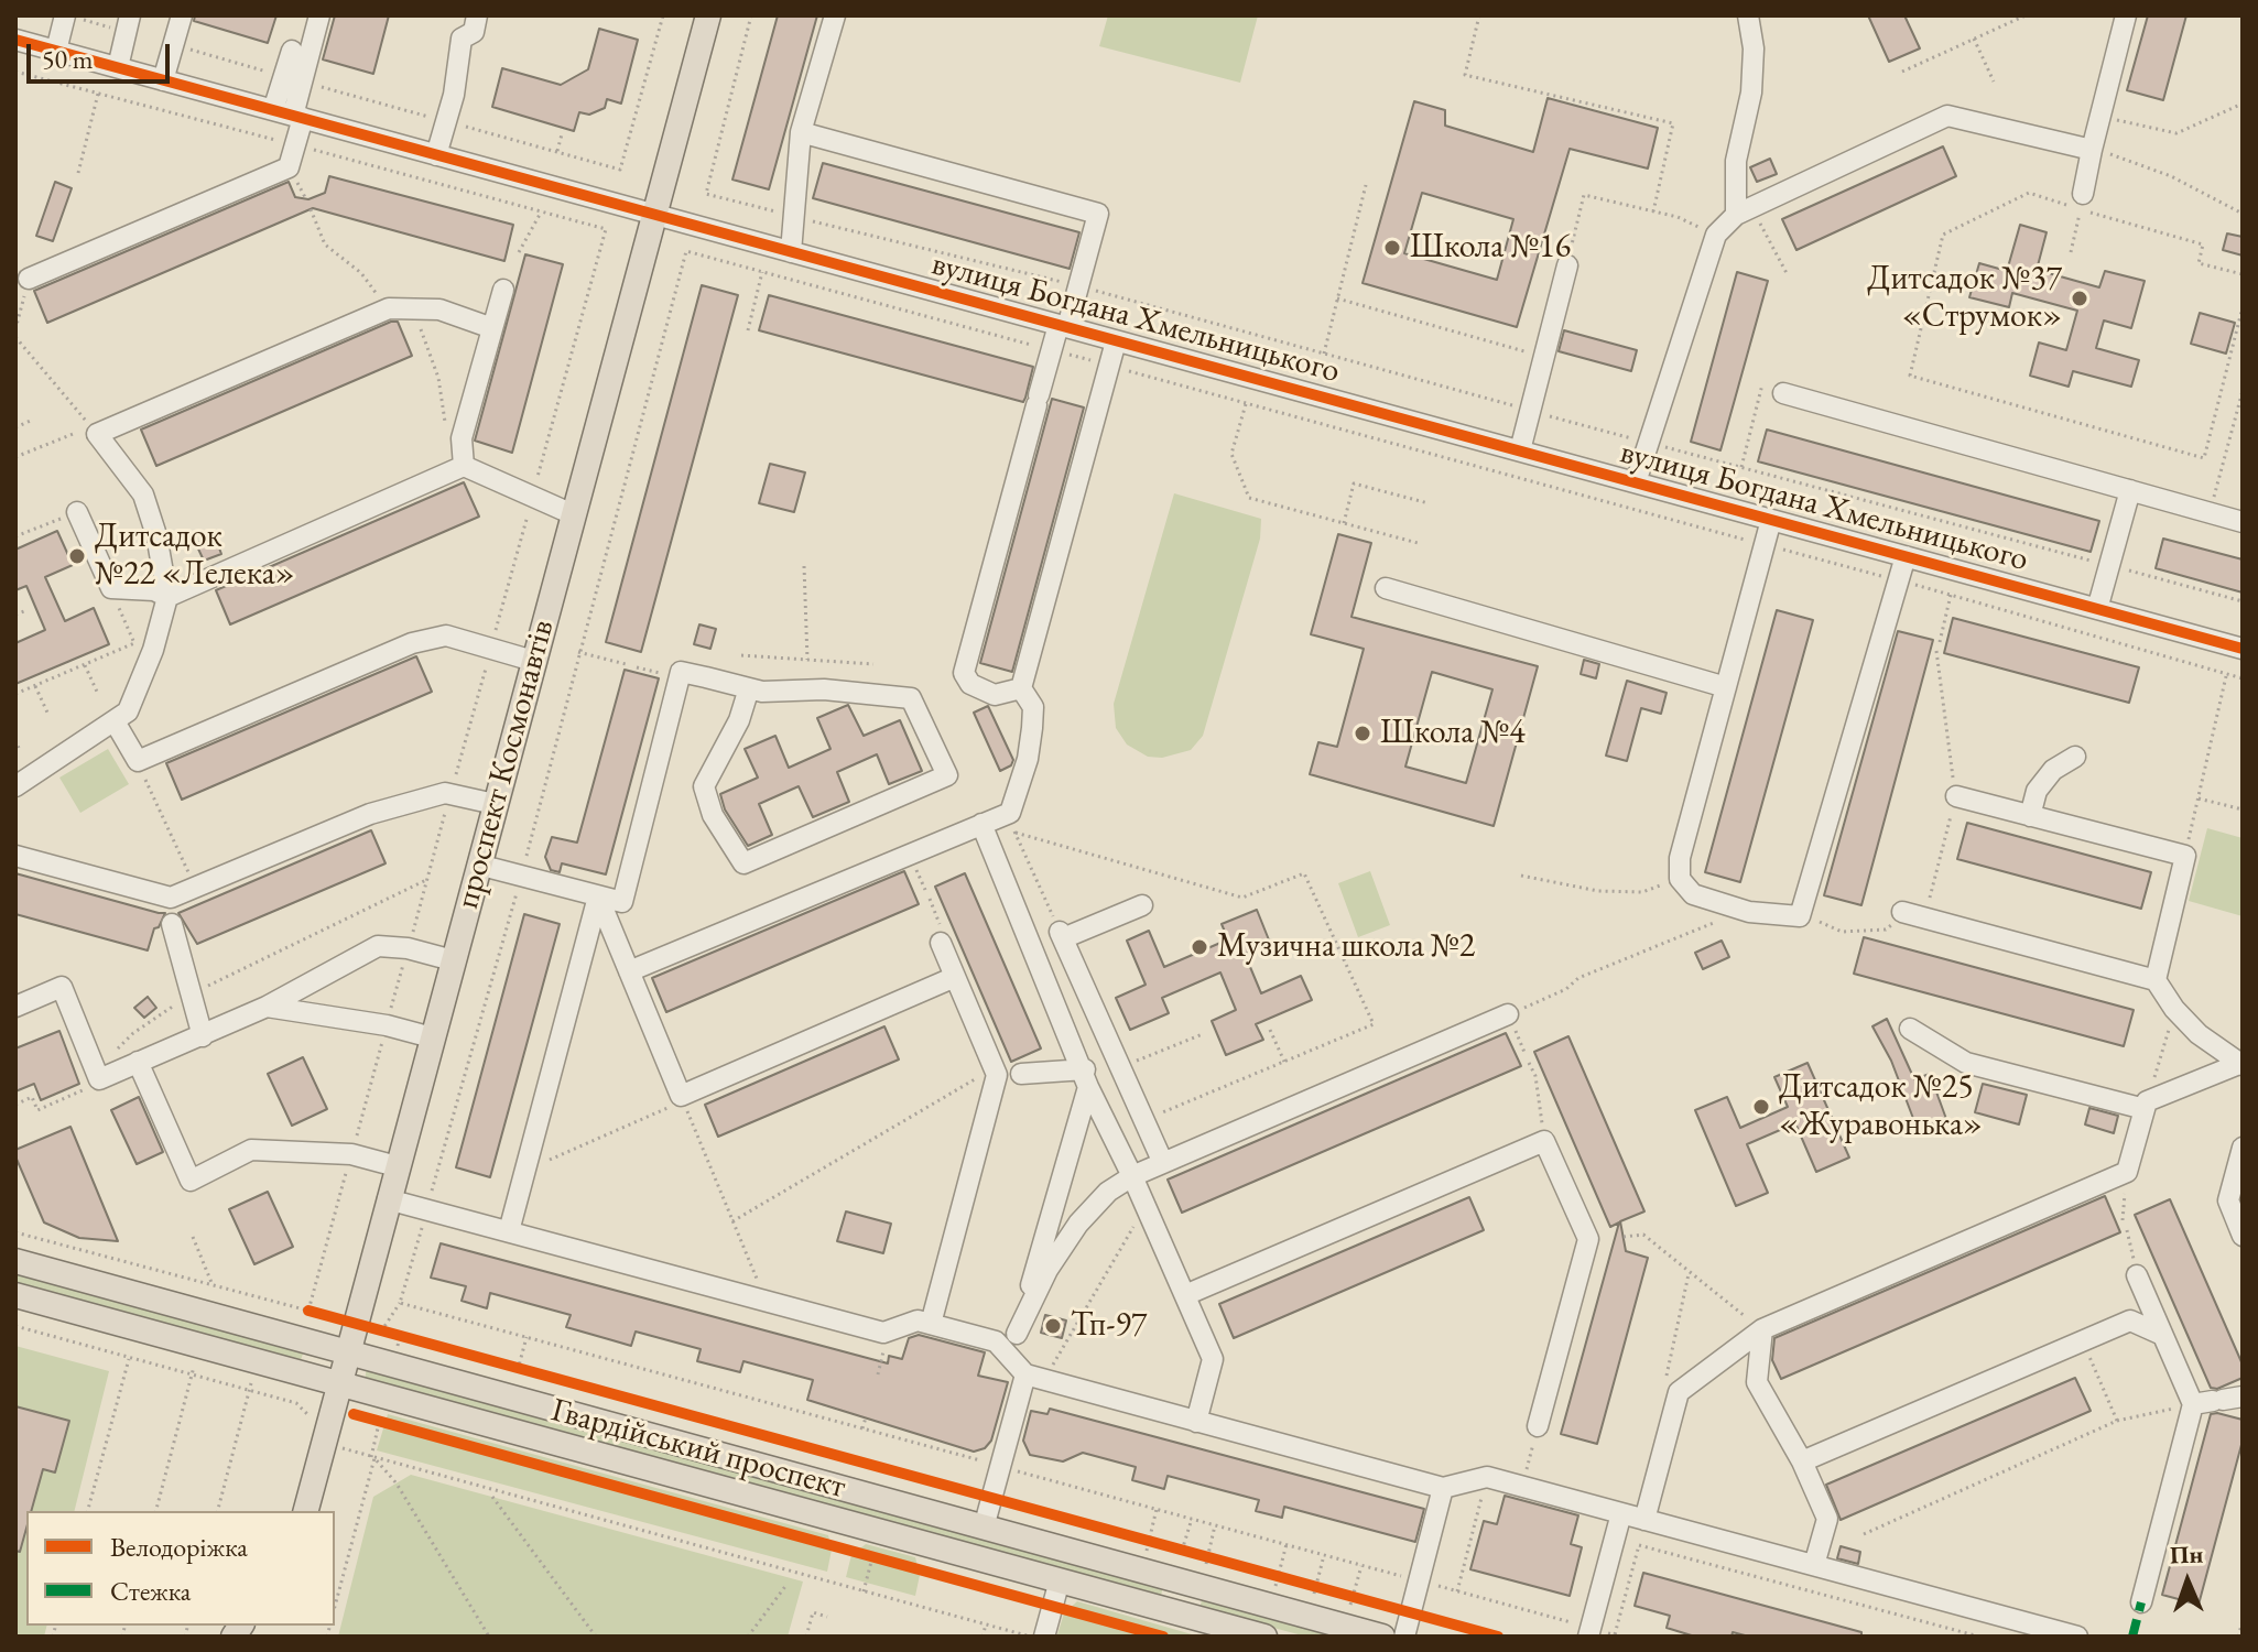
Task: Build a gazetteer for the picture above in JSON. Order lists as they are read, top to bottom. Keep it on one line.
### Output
{"streets":{"main road":["проспект Космонавтів","Гвардійський проспект"],"street":["вулиця Богдана Хмельницького"]},"crossings":[["вулиця Богдана Хмельницького","проспект Космонавтів"],["проспект Космонавтів","Гвардійський проспект"]],"places":["Школа №16","Дитсадок №37 «Струмок»","Дитсадок №22 «Лелека»","Школа №4","Музична школа №2","Дитсадок №25 «Журавонька»","Тп-97"],"legend":["Велодоріжка","Стежка"],"scale_bar":"50 m","north":"top"}
